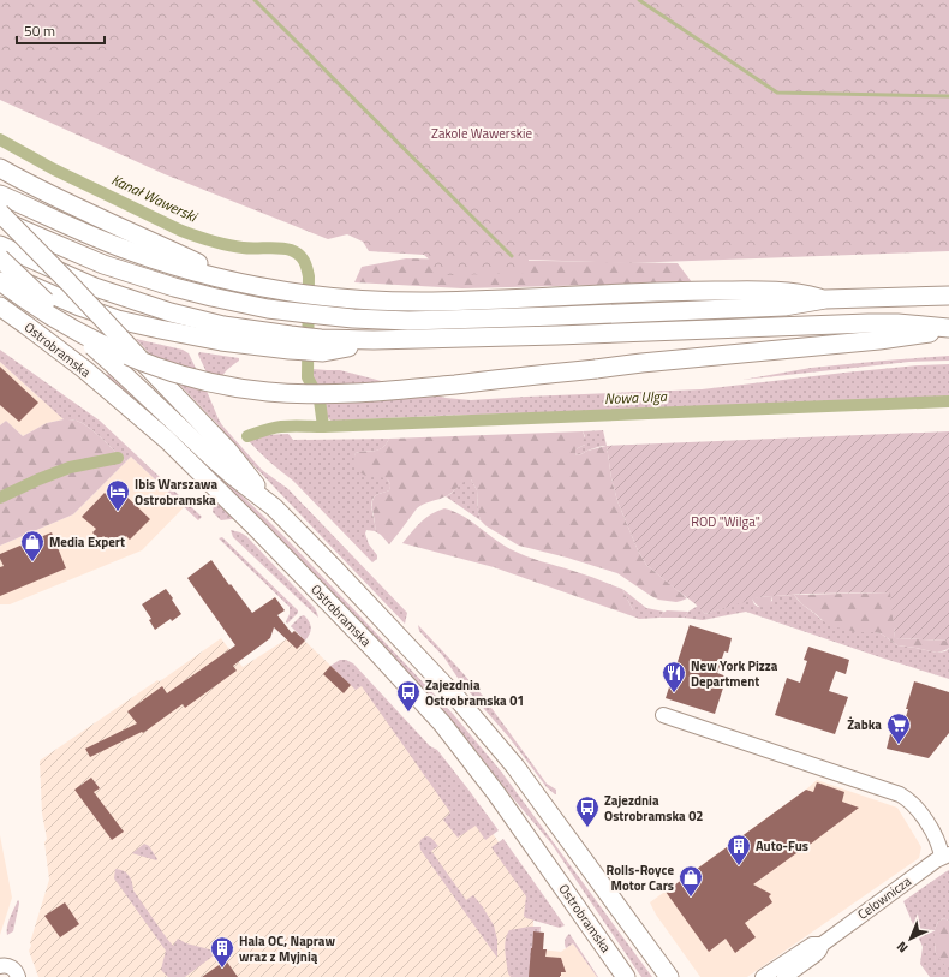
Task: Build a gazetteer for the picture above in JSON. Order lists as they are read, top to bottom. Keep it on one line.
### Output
{"streets":{"main road":["Ostrobramska"],"street":["Celownicza"]},"water":["Kanał Wawerski","Nowa Ulga"],"parks":["Zakole Wawerskie","ROD \"Wilga\""],"places":{"hotel":["Ibis Warszawa Ostrobramska"],"shop":["Media Expert","Rolls-Royce Motor Cars"],"restaurant":["New York Pizza Department"],"bus stop":["Zajezdnia Ostrobramska 01","Zajezdnia Ostrobramska 02"],"supermarket":["Żabka"],"building":["Auto-Fus","Hala OC, Napraw wraz z Myjnią"]},"scale_bar":"50 m","north":"bottom left"}
